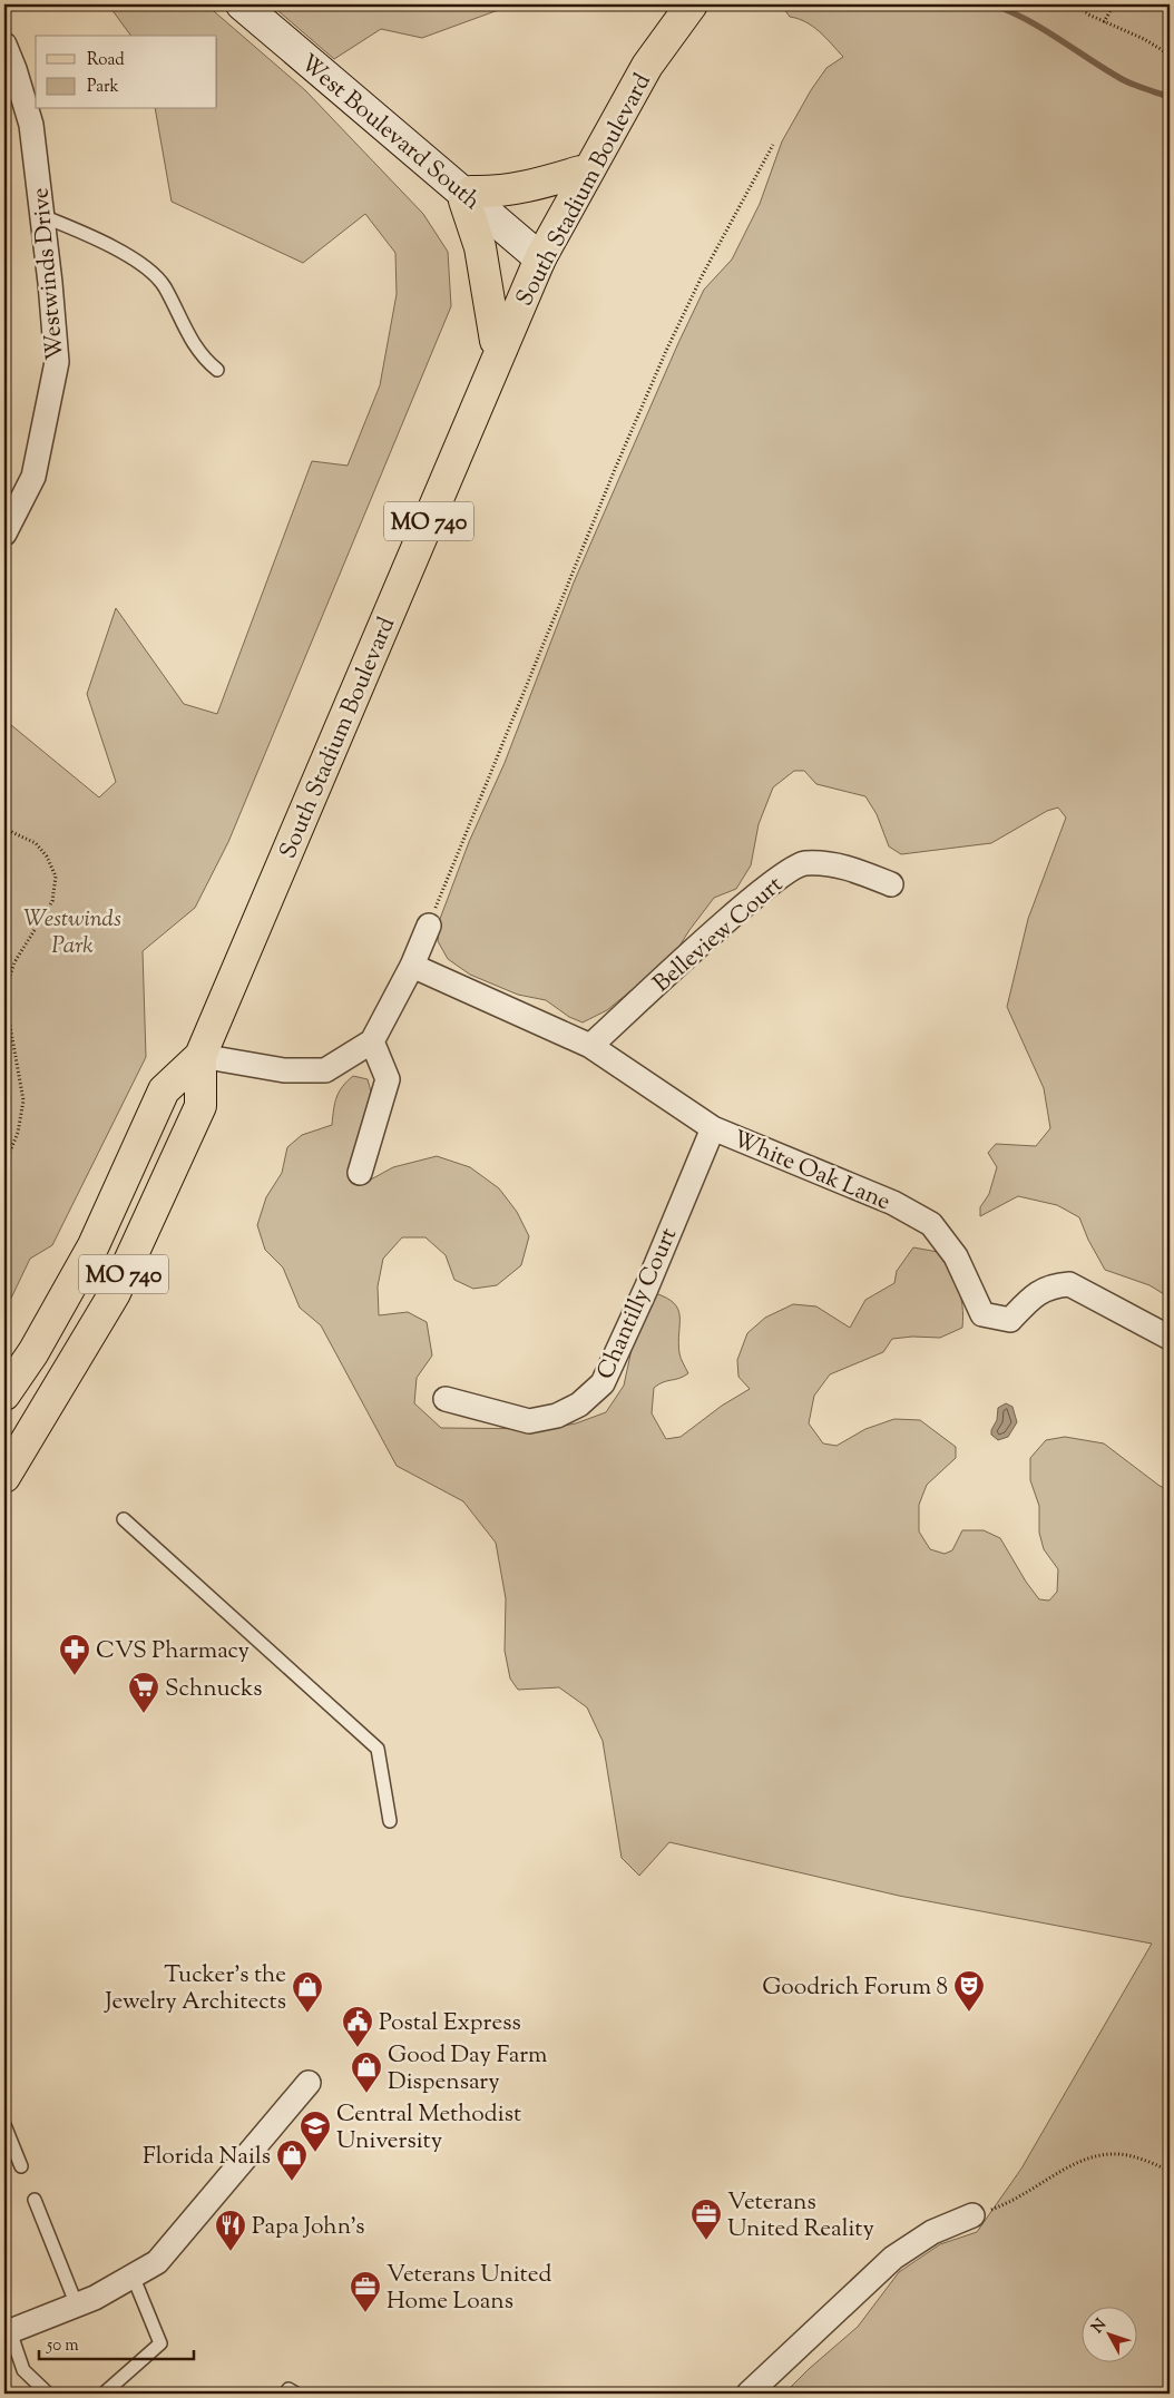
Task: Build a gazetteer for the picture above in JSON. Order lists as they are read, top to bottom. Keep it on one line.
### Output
{"streets":{"main road":["West Boulevard South","South Stadium Boulevard","MO 740"],"street":["Westwinds Drive","Belleview Court","White Oak Lane","Chantilly Court"]},"crossings":[["West Boulevard South","South Stadium Boulevard"],["South Stadium Boulevard","MO 740"],["Belleview Court","White Oak Lane"],["White Oak Lane","Chantilly Court"]],"parks":["Westwinds Park"],"places":{"pharmacy":["CVS Pharmacy"],"supermarket":["Schnucks"],"theatre":["Goodrich Forum 8"],"shop":["Tucker's the Jewelry Architects","Good Day Farm Dispensary","Florida Nails"],"public building":["Postal Express"],"school or university":["Central Methodist University"],"office":["Veterans United Reality","Veterans United Home Loans"],"restaurant":["Papa John's"]},"legend":["Road","Park"],"scale_bar":"50 m","north":"top left"}
